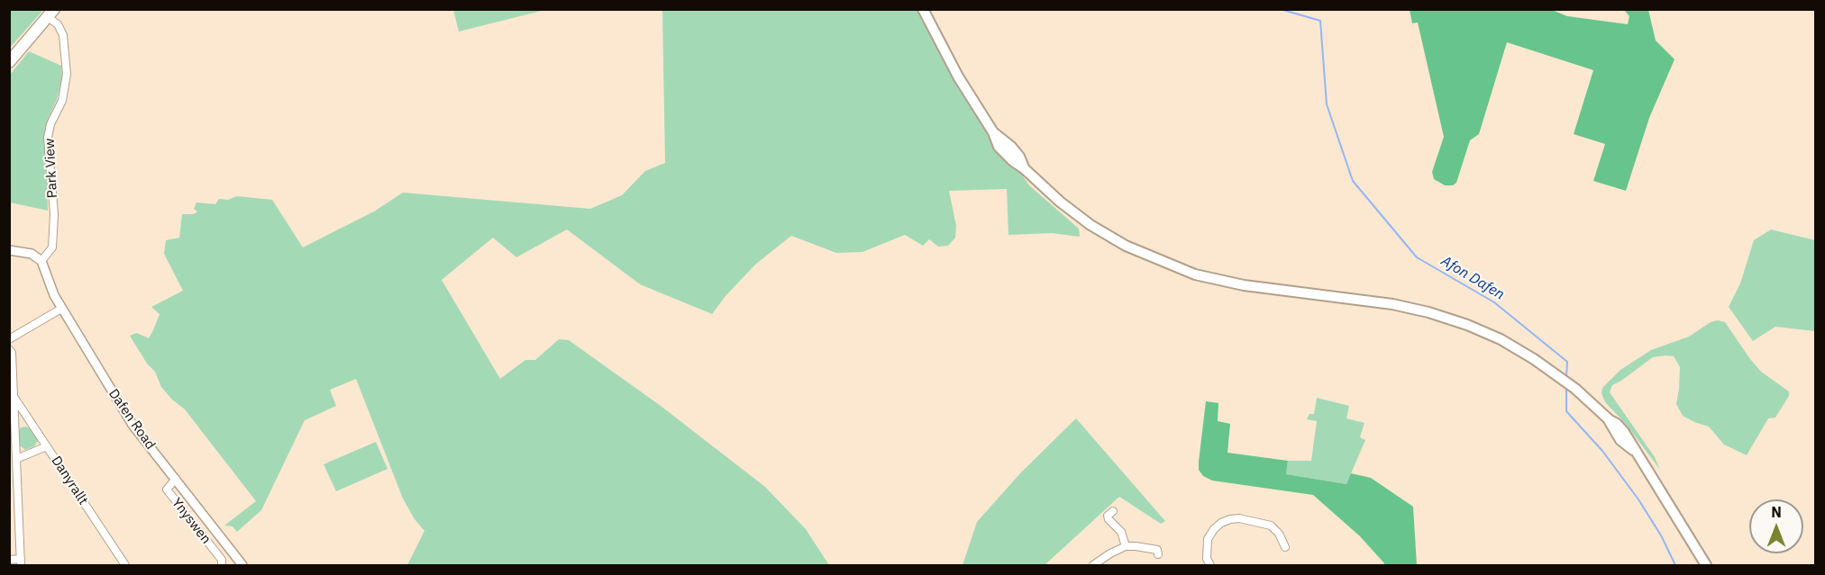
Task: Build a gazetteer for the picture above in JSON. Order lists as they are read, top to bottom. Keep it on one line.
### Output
{"streets":{"street":["Park View","Dafen Road","Danyrallt","Ynyswen"]},"crossings":[["Park View","Dafen Road"],["Dafen Road","Ynyswen"]],"water":["Afon Dafen"],"north":"top"}
